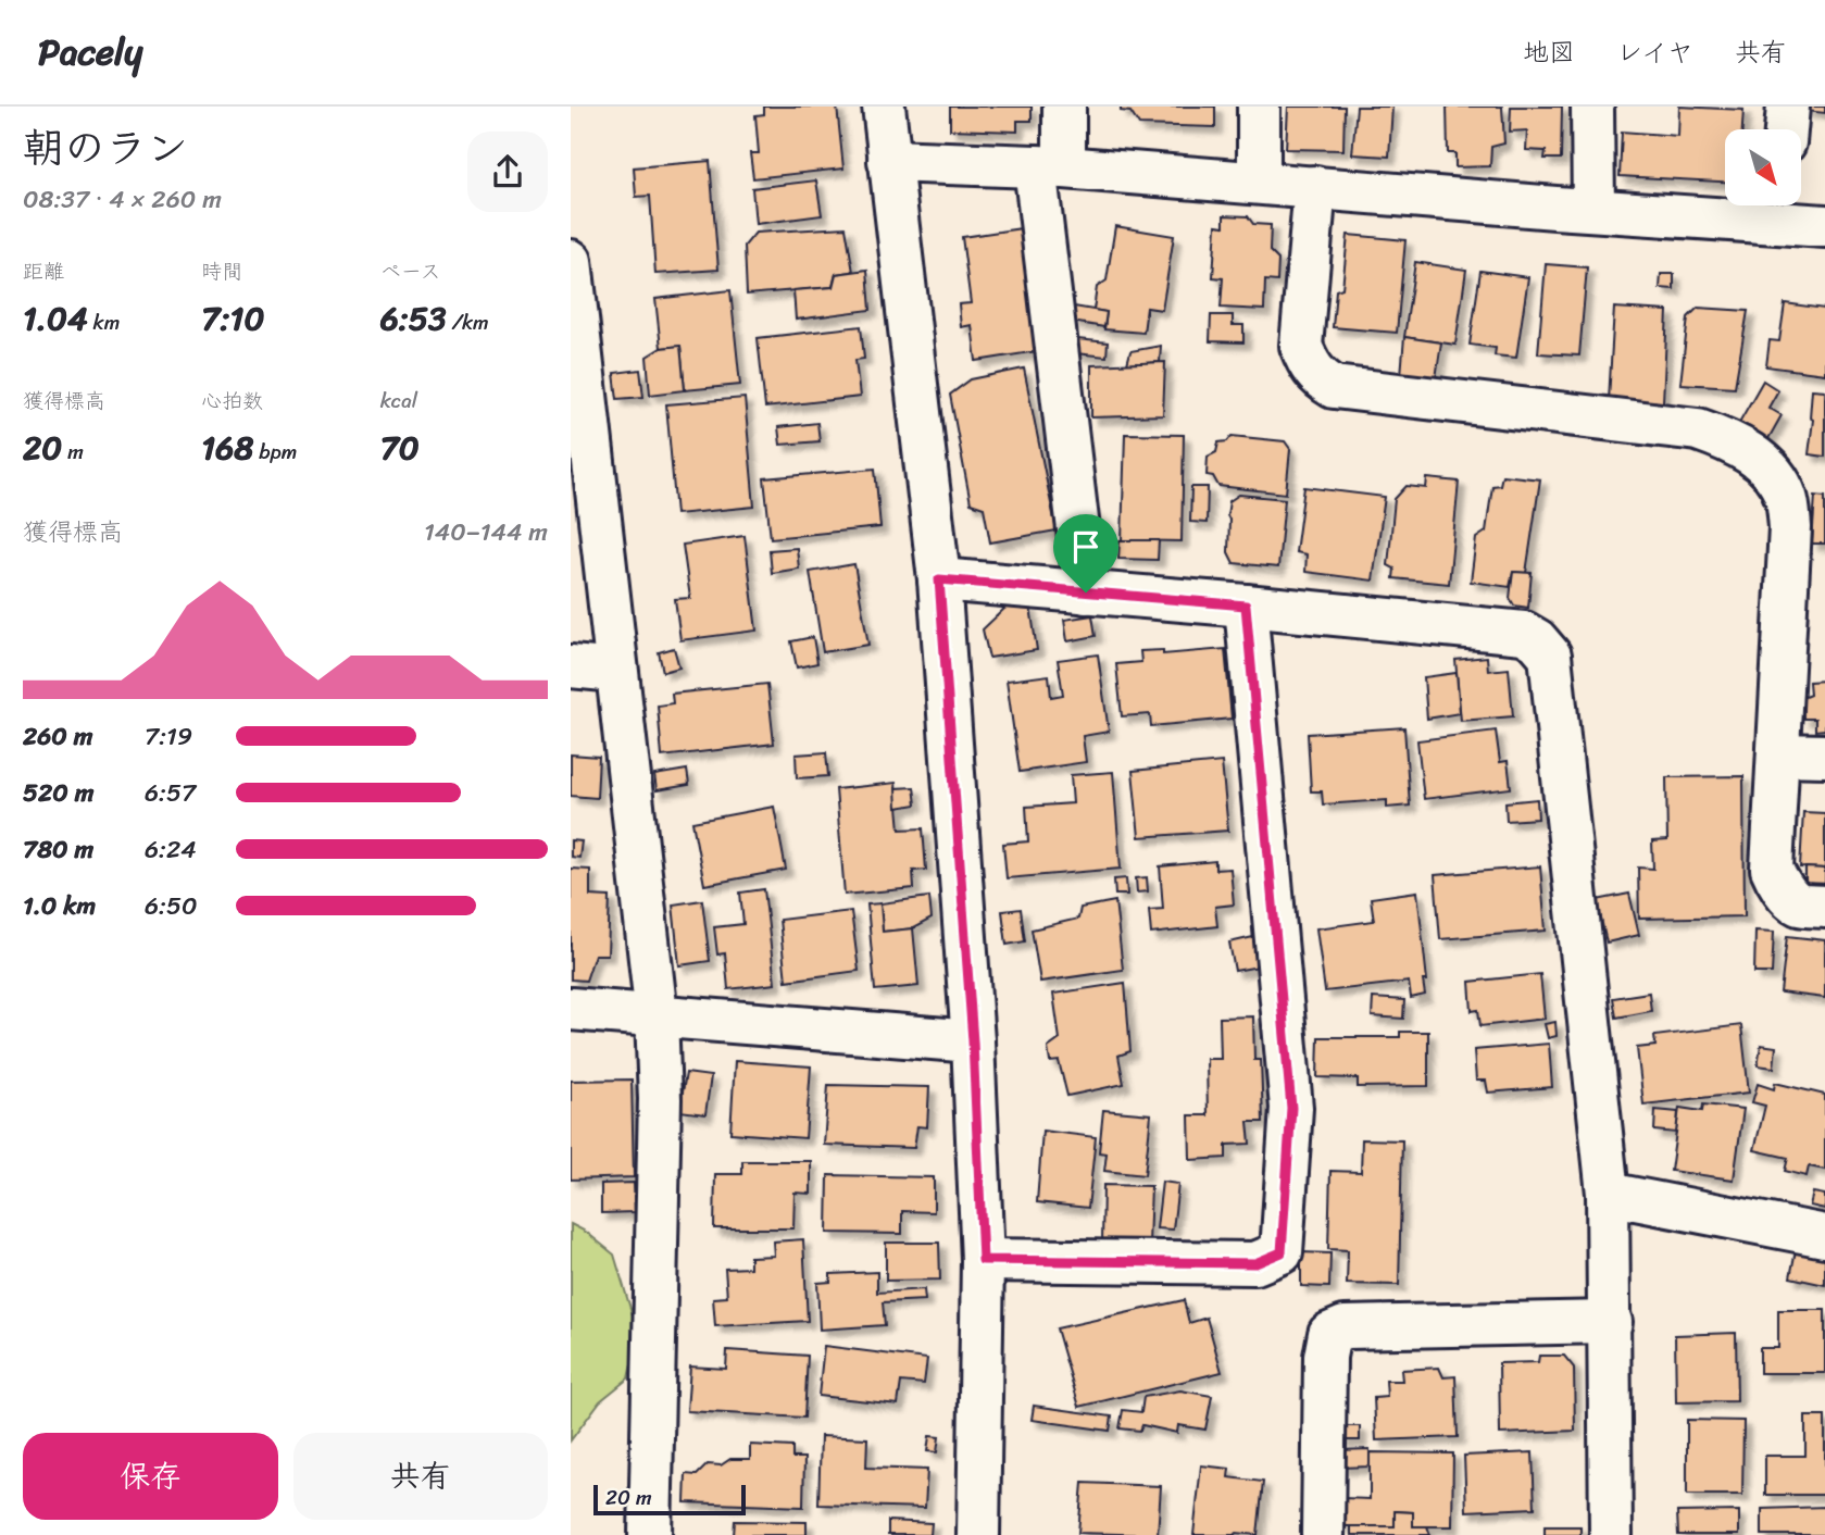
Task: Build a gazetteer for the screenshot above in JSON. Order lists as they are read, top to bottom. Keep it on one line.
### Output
{"scale_bar":"20 m","north":"bottom right","page":{"header":"Pacely","nav":["地図","レイヤ","共有"],"heading":["朝のラン","08:37 · 4 × 260 m"],"stats":[["距離","1.04 km"],["時間","7:10"],["ペース","6:53 /km"],["獲得標高","20 m"],["心拍数","168 bpm"],["kcal","70"]],"chart":["獲得標高","140–144 m"],"list":[{"name":"260 m","note":"7:19"},{"name":"520 m","note":"6:57"},{"name":"780 m","note":"6:24"},{"name":"1.0 km","note":"6:50"}],"buttons":["保存","共有"],"scale":"20 m"}}
